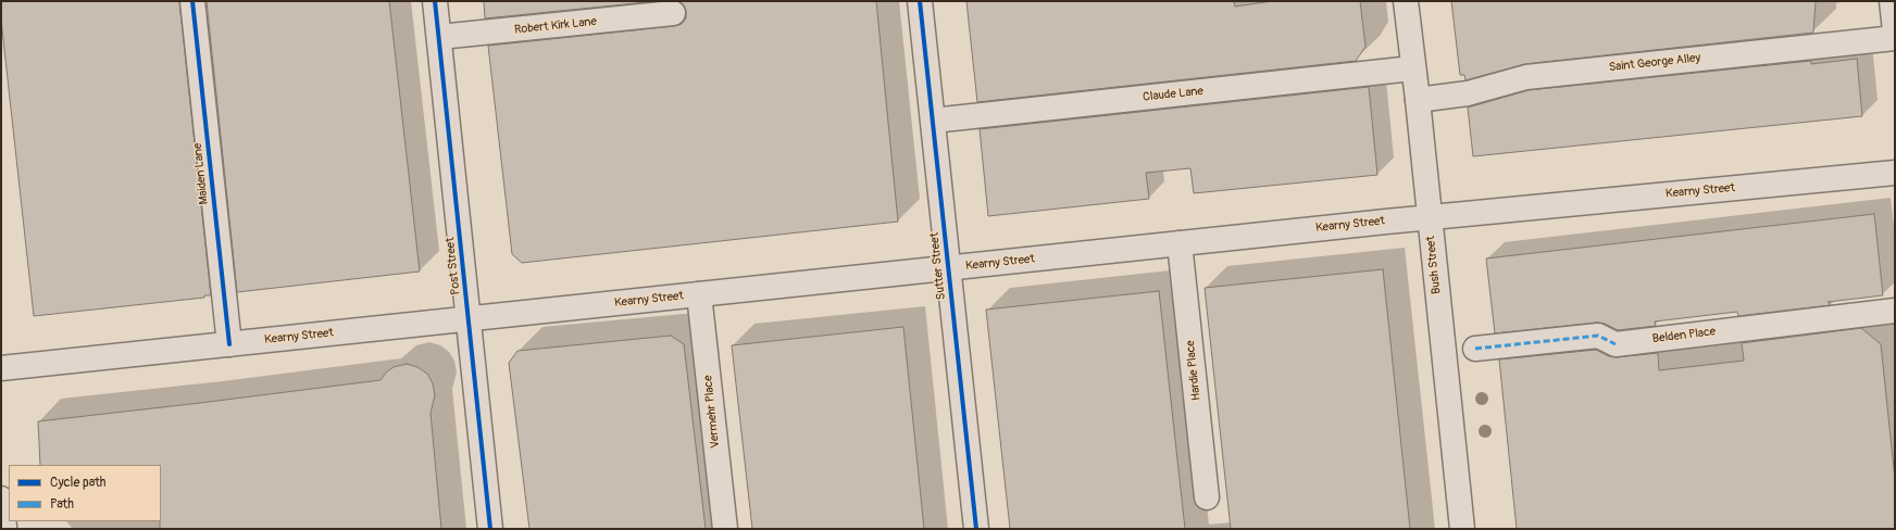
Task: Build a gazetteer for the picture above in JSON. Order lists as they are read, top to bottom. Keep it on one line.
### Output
{"streets":{"main road":["Robert Kirk Lane","Saint George Alley","Claude Lane","Maiden Lane","Kearny Street","Bush Street","Post Street","Sutter Street","Belden Place","Hardie Place","Vermehr Place"]},"crossings":[["Robert Kirk Lane","Post Street"],["Saint George Alley","Bush Street"],["Claude Lane","Bush Street"],["Claude Lane","Sutter Street"],["Maiden Lane","Kearny Street"],["Kearny Street","Bush Street"],["Kearny Street","Post Street"],["Kearny Street","Sutter Street"],["Kearny Street","Hardie Place"],["Kearny Street","Vermehr Place"]],"legend":["Cycle path","Path"]}
